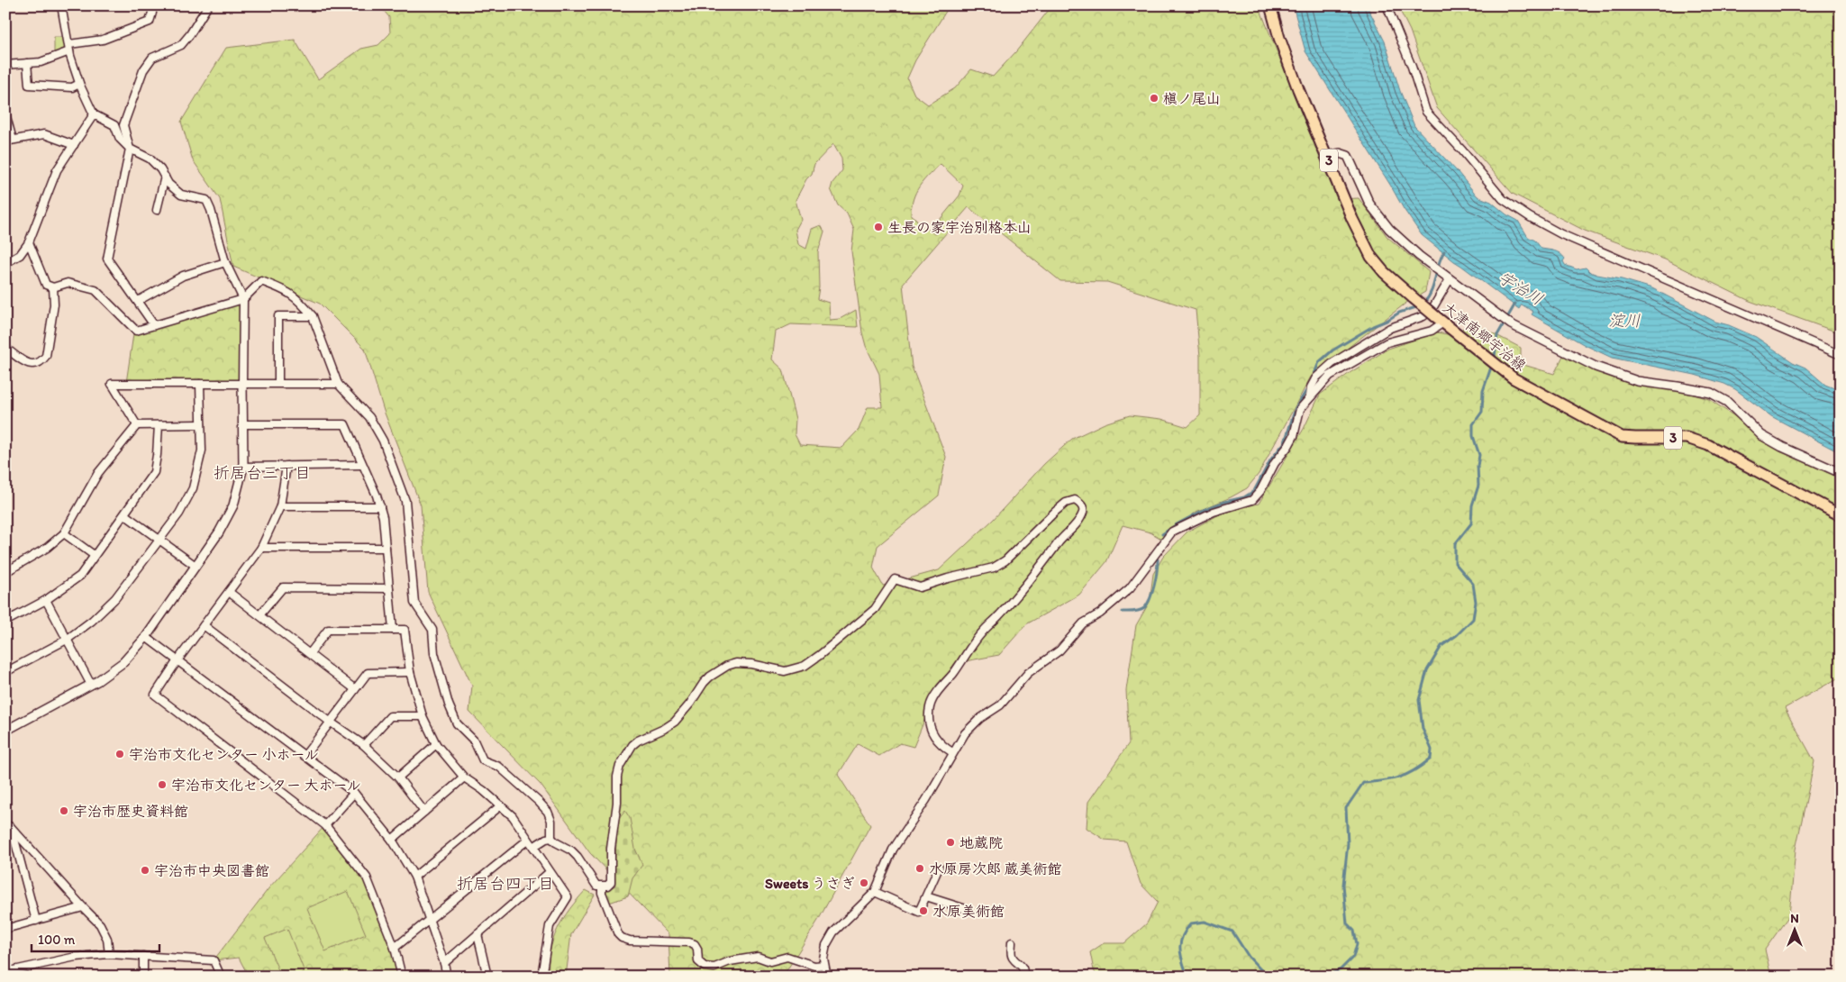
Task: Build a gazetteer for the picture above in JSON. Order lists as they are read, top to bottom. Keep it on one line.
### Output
{"streets":{"main road":["3","大津南郷宇治線"]},"districts":["折居台三丁目","折居台四丁目"],"water":["宇治川","淀川"],"places":["槇ノ尾山","生長の家宇治別格本山","宇治市文化センター 小ホール","宇治市文化センター 大ホール","宇治市歴史資料館","地蔵院","水原房次郎 蔵美術館","宇治市中央図書館","Sweets うさぎ","水原美術館"],"scale_bar":"100 m","north":"top"}
